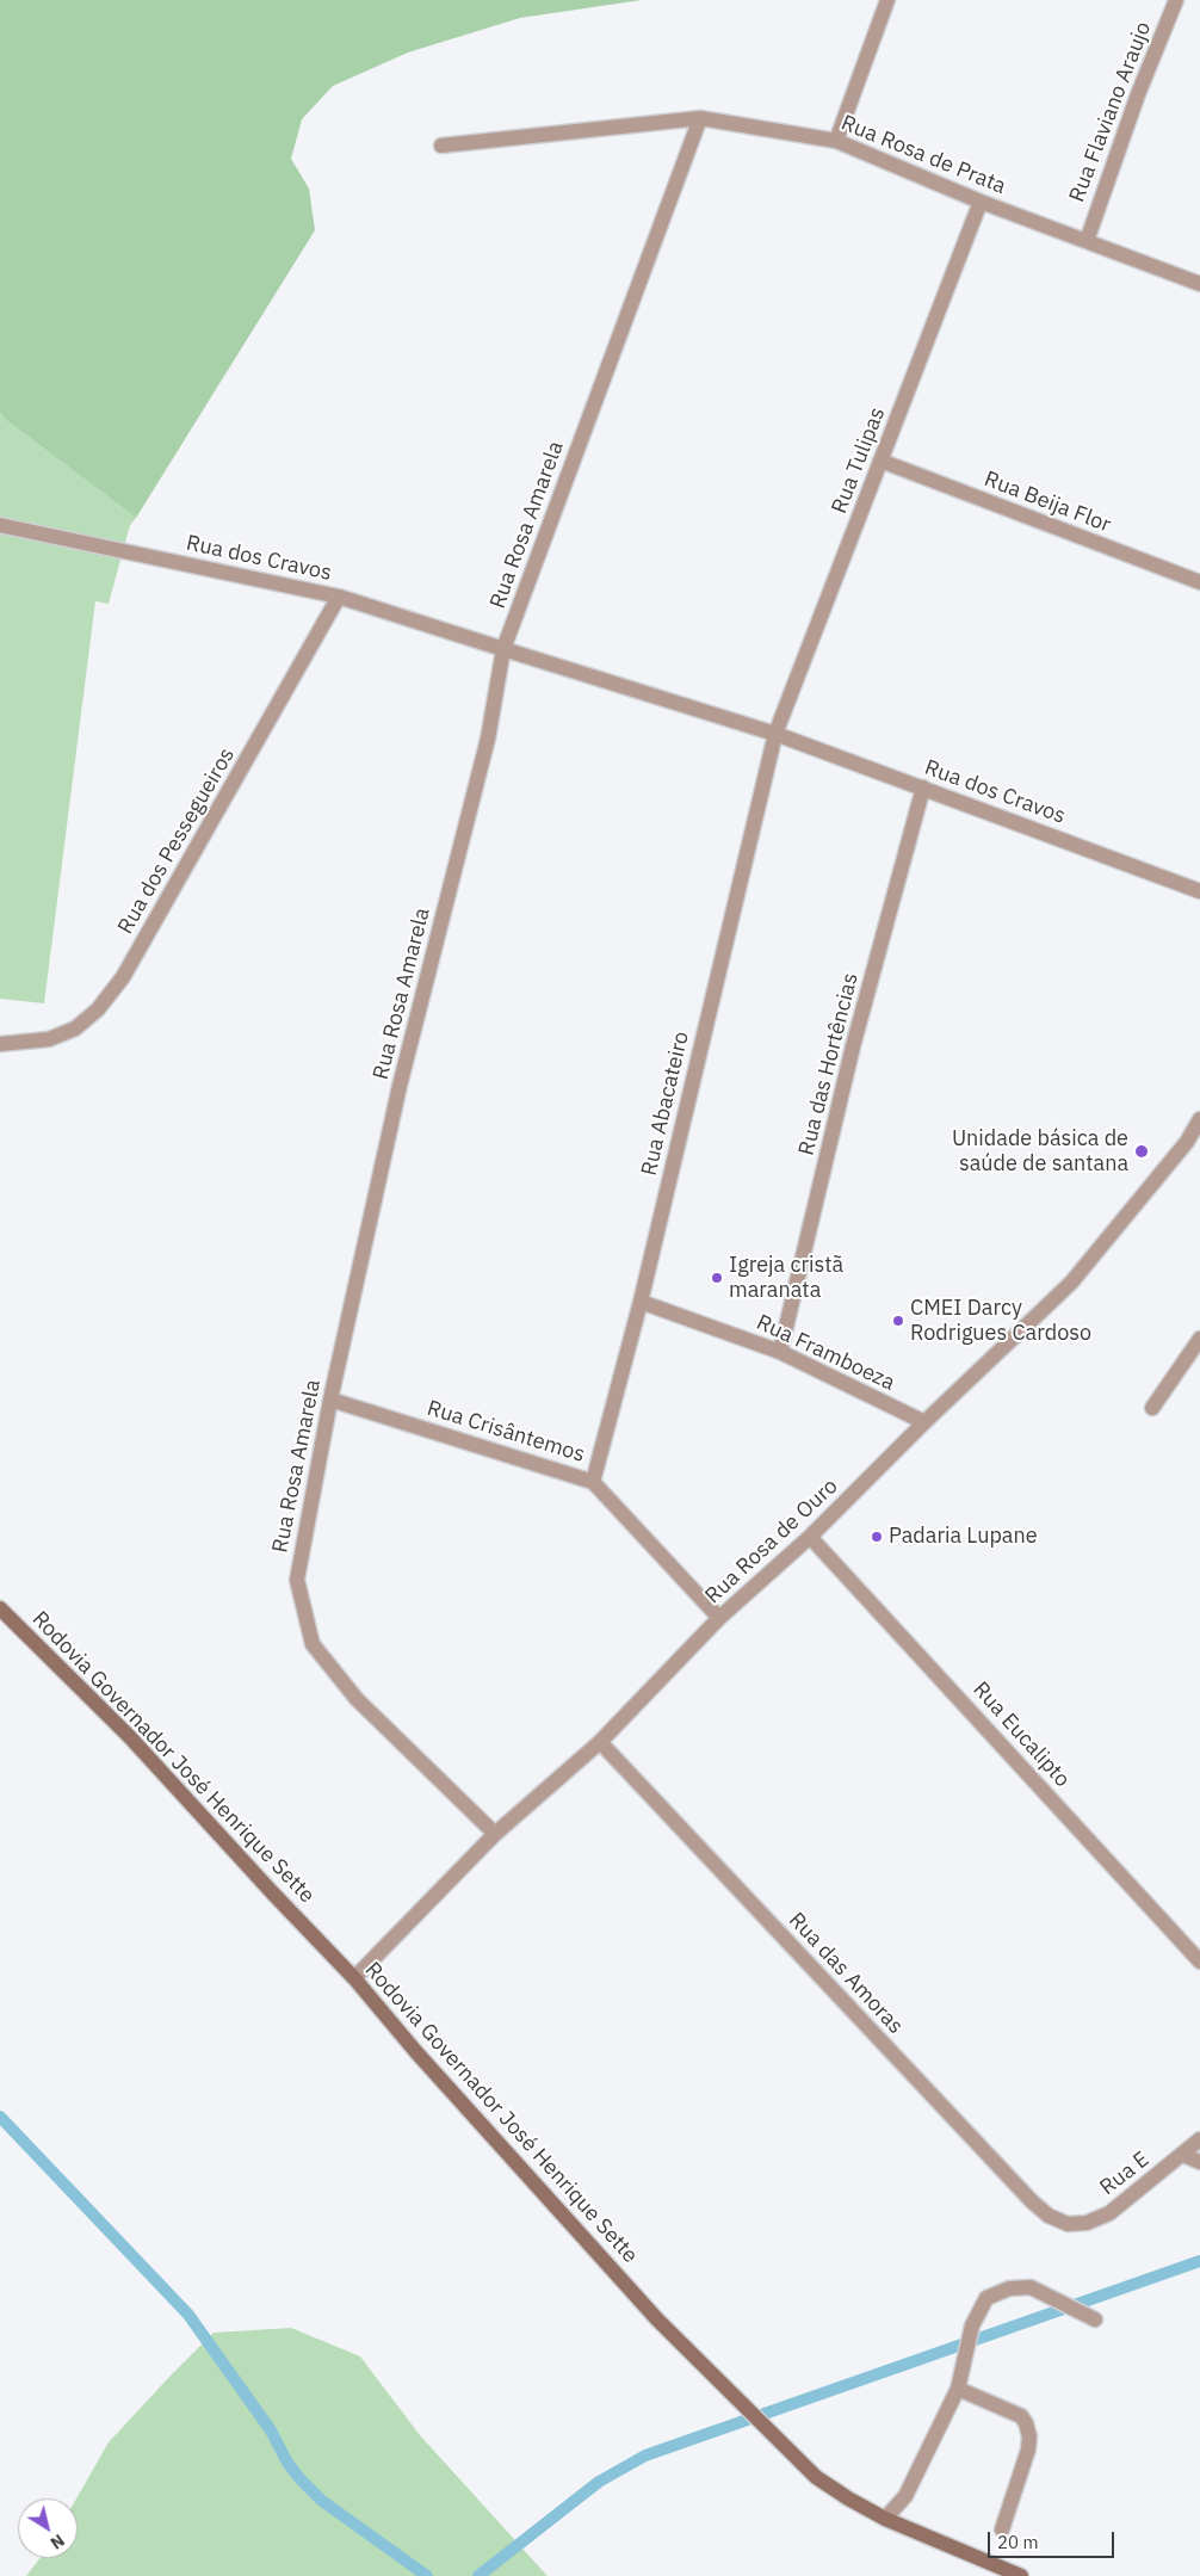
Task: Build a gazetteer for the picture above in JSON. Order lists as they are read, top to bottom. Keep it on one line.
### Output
{"streets":{"main road":["Rodovia Governador José Henrique Sette"],"street":["Rua Flaviano Araujo","Rua Rosa de Prata","Rua Tulipas","Rua Beija Flor","Rua Rosa Amarela","Rua dos Cravos","Rua dos Pessegueiros","Rua das Hortências","Rua Abacateiro","Rua Framboeza","Rua Crisântemos","Rua Rosa de Ouro","Rua Eucalipto","Rua das Amoras","Rua E"]},"crossings":[["Rua Flaviano Araujo","Rua Rosa de Prata"],["Rua Rosa de Prata","Rua Tulipas"],["Rua Rosa de Prata","Rua Rosa Amarela"],["Rua Tulipas","Rua Beija Flor"],["Rua Tulipas","Rua dos Cravos"],["Rua Tulipas","Rua Abacateiro"],["Rua Rosa Amarela","Rua dos Cravos"],["Rua Rosa Amarela","Rua Crisântemos"],["Rua Rosa Amarela","Rua Rosa de Ouro"],["Rua dos Cravos","Rua dos Pessegueiros"],["Rua dos Cravos","Rua das Hortências"],["Rua dos Cravos","Rua Abacateiro"],["Rua das Hortências","Rua Framboeza"],["Rua Abacateiro","Rua Framboeza"],["Rua Abacateiro","Rua Crisântemos"],["Rua Framboeza","Rua Rosa de Ouro"],["Rua Crisântemos","Rua Rosa de Ouro"],["Rua Rosa de Ouro","Rua Eucalipto"],["Rua Rosa de Ouro","Rodovia Governador José Henrique Sette"],["Rua Rosa de Ouro","Rua das Amoras"],["Rua das Amoras","Rua E"]],"places":["Unidade básica de saúde de santana","Igreja cristã maranata","CMEI Darcy Rodrigues Cardoso","Padaria Lupane"],"scale_bar":"20 m","north":"bottom right"}
